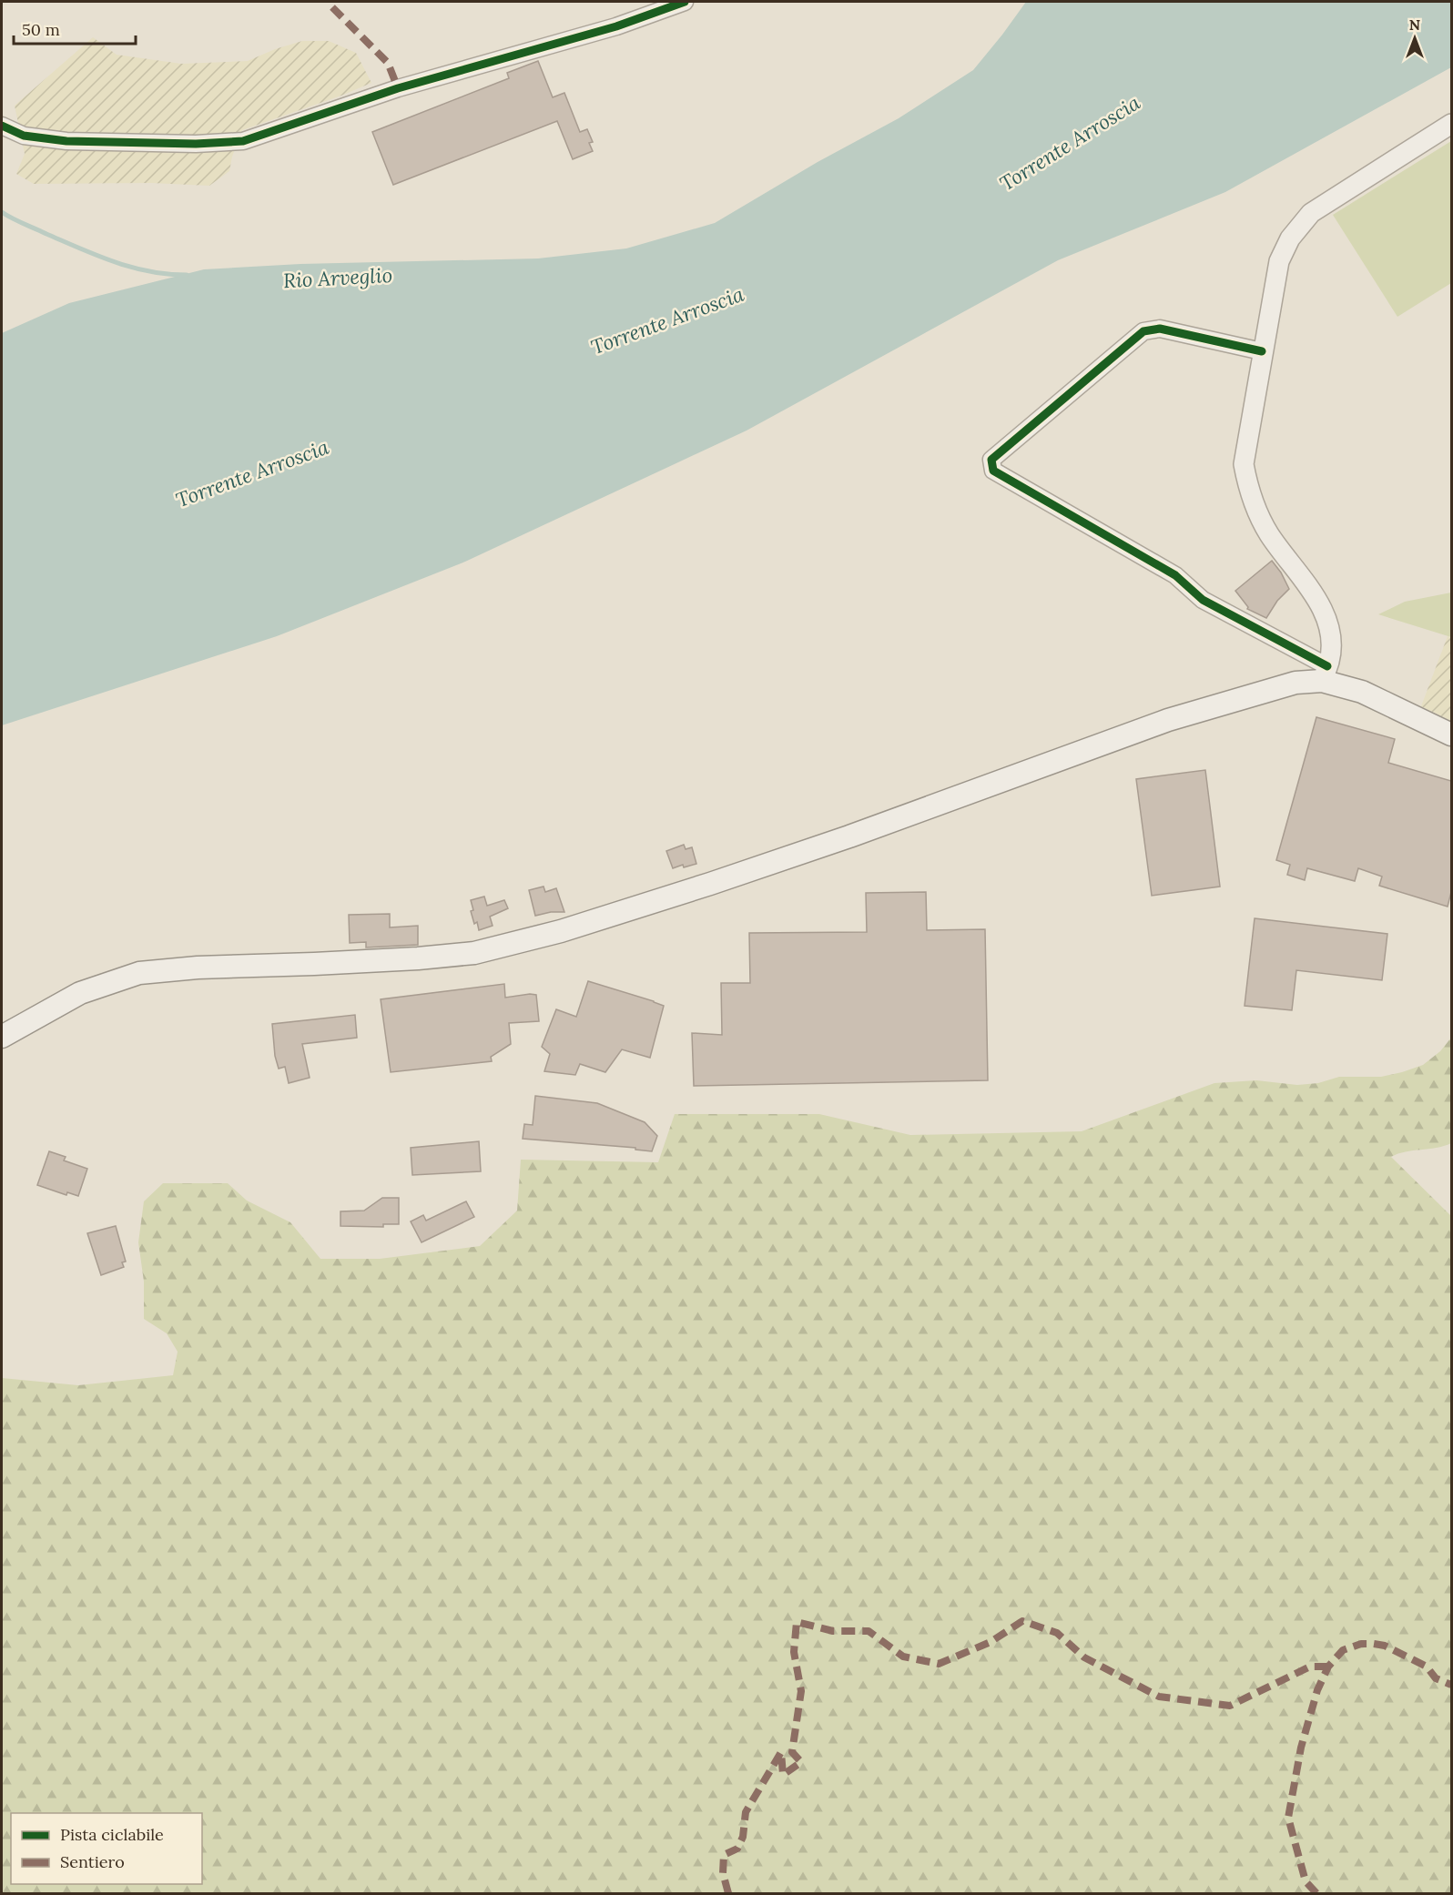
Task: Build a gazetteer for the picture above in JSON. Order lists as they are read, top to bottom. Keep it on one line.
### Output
{"water":["Torrente Arroscia","Rio Arveglio"],"legend":["Pista ciclabile","Sentiero"],"scale_bar":"50 m","north":"top"}
